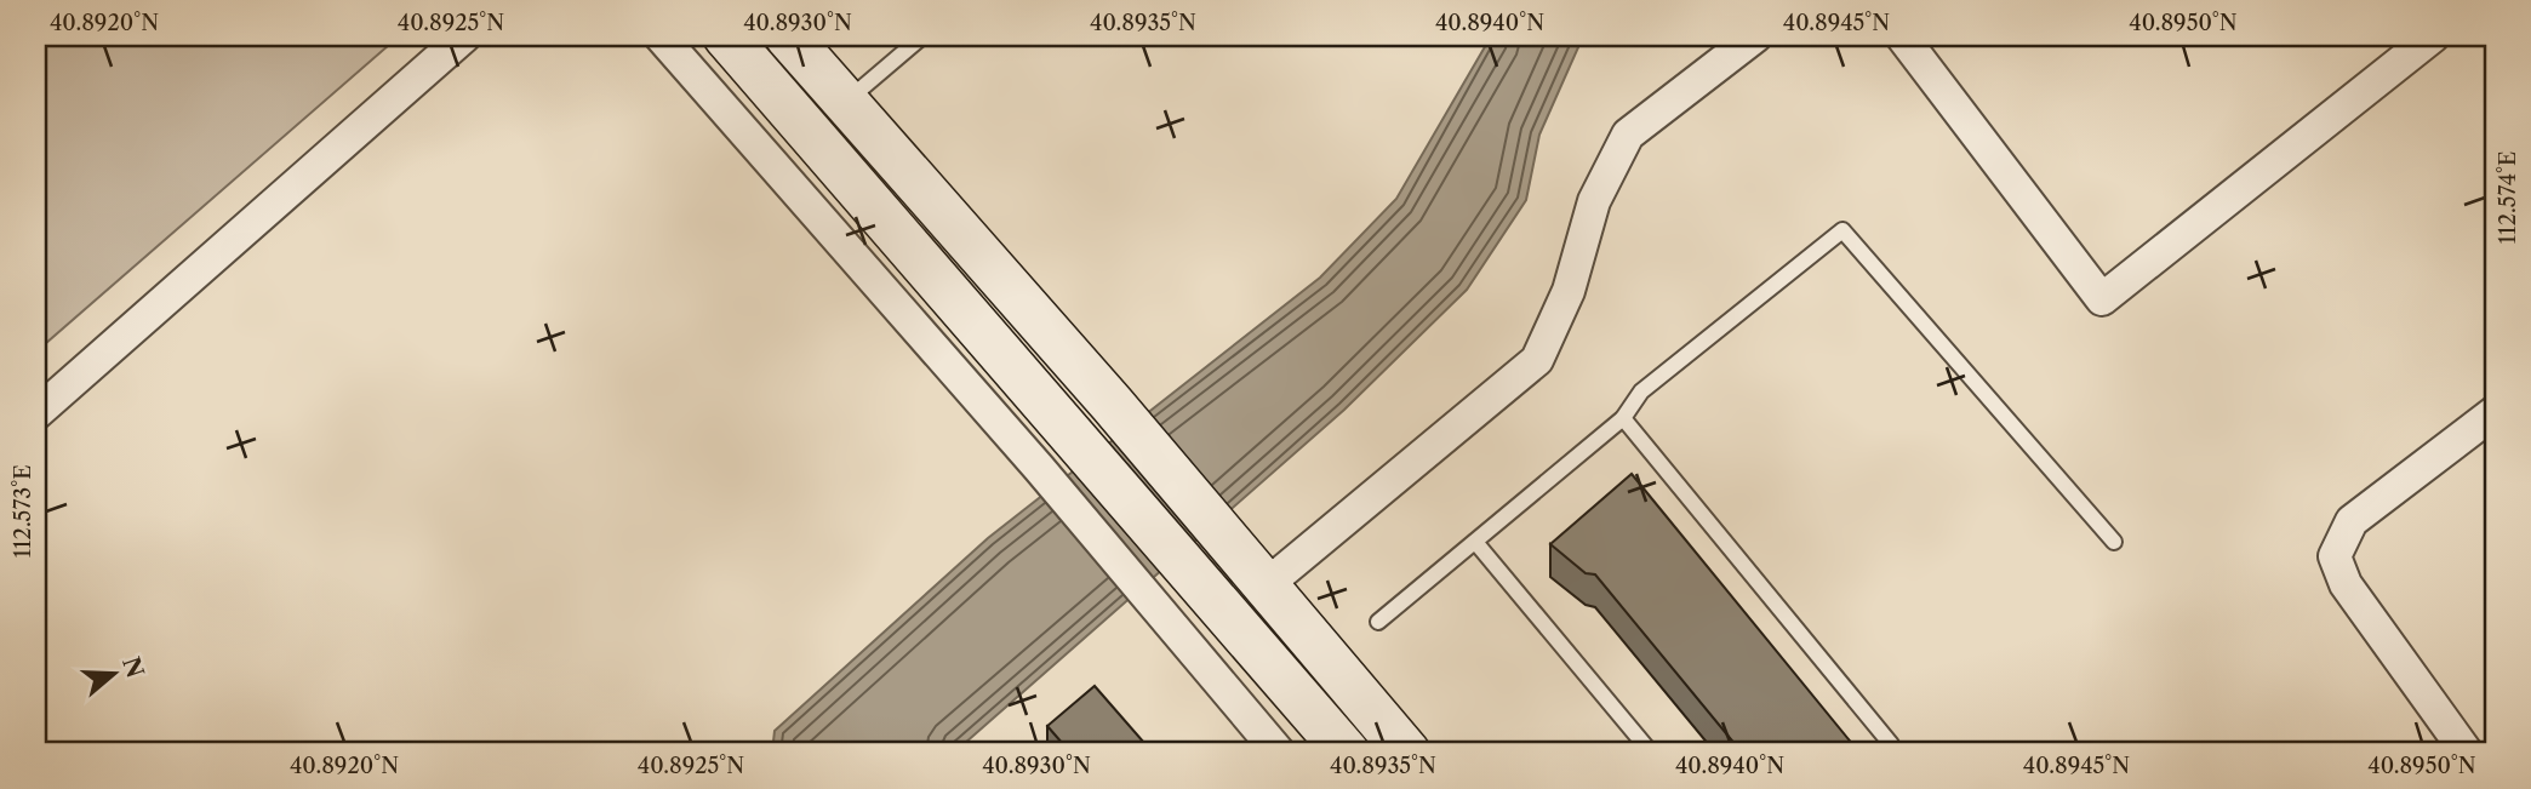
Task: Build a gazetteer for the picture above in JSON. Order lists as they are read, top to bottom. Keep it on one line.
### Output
{"north":"right","coordinates":["40.8920°N","40.8925°N","40.8930°N","40.8935°N","40.8940°N","40.8945°N","40.8950°N","112.574°E","112.573°E"]}
